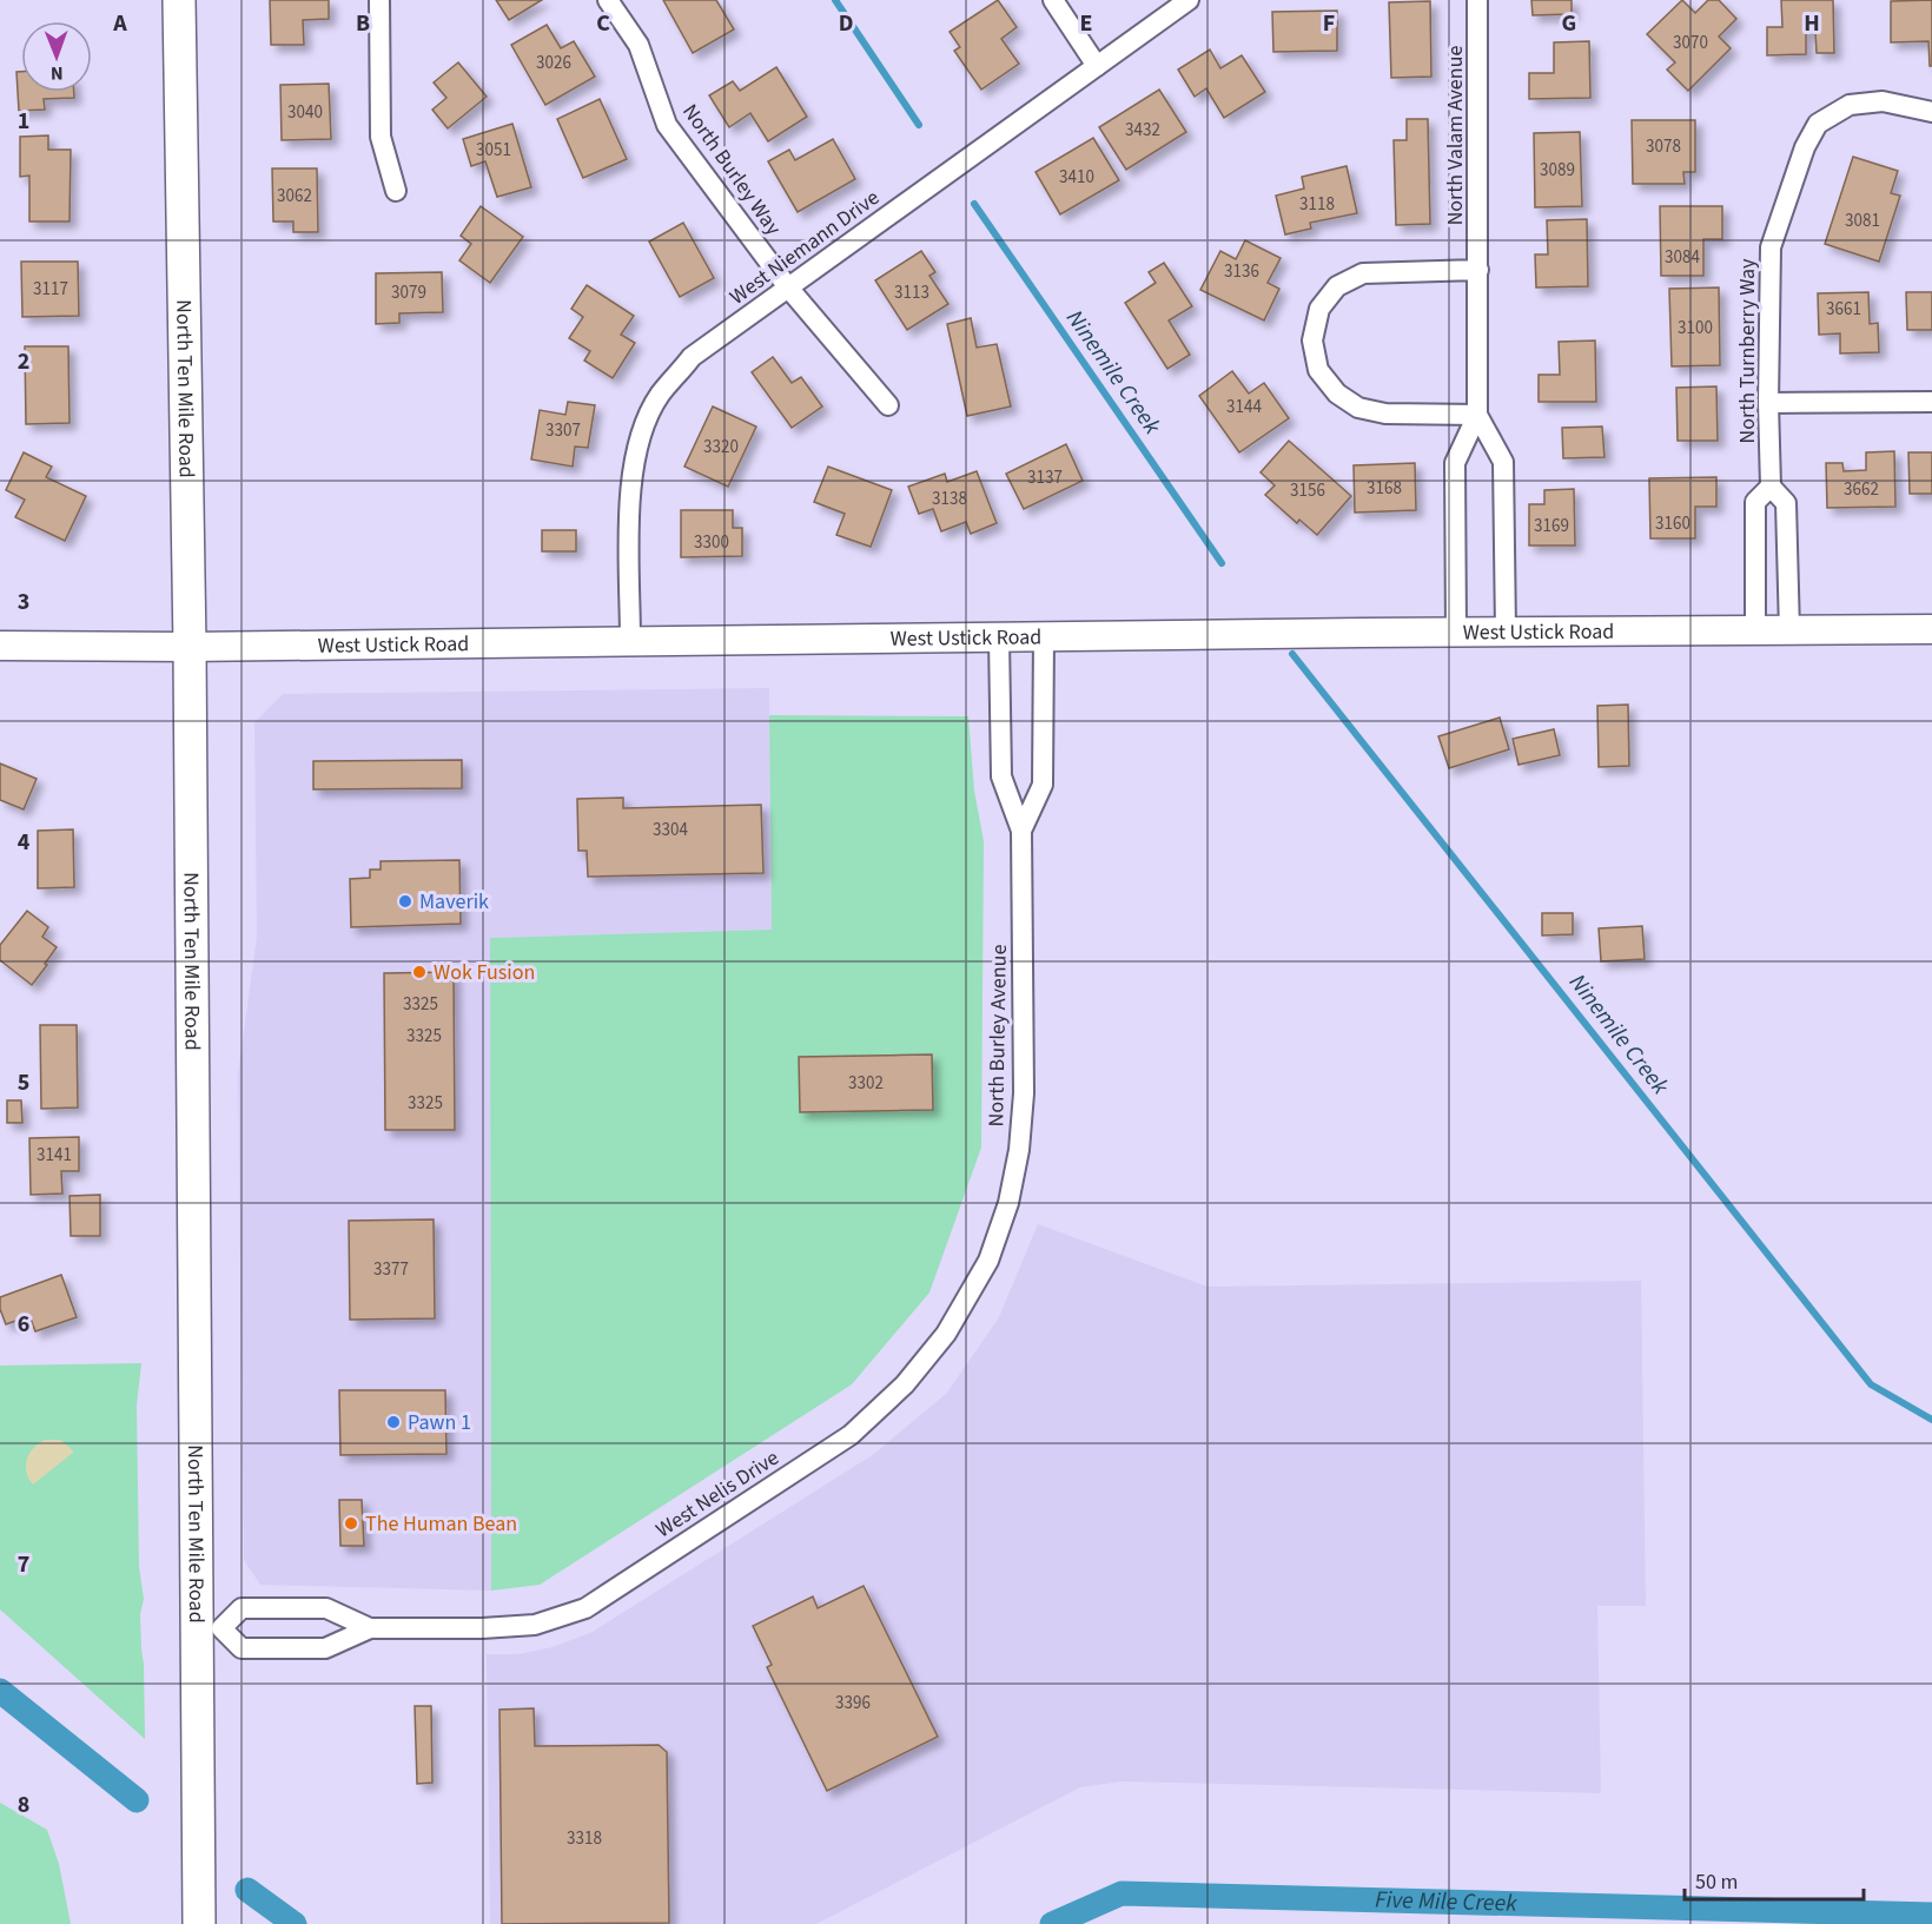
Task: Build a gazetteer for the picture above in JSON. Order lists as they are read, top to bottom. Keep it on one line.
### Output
{"streets":{"main road":["North Ten Mile Road","West Ustick Road"],"street":["North Valam Avenue","North Burley Way","West Niemann Drive","North Turnberry Way","North Burley Avenue","West Nelis Drive"]},"crossings":[["North Valam Avenue","West Ustick Road"],["North Burley Way","West Niemann Drive"],["West Niemann Drive","West Ustick Road"],["North Turnberry Way","West Ustick Road"],["North Ten Mile Road","West Ustick Road"],["North Ten Mile Road","West Nelis Drive"],["West Ustick Road","North Burley Avenue"],["North Burley Avenue","West Nelis Drive"]],"water":["Ninemile Creek","Five Mile Creek"],"places":["Maverik","Wok Fusion","Pawn 1","The Human Bean"],"house_numbers":["3070","3026","3040","3432","3078","3051","3089","3410","3062","3118","3081","3084","3136","3117","3079","3113","3661","3100","3144","3307","3320","3137","3168","3662","3156","3138","3160","3169","3300","3304","3325","3325","3302","3325","3141","3377","3396","3318"],"scale_bar":"50 m","north":"bottom","grid":{"columns":["A","B","C","D","E","F","G","H"],"rows":["1","2","3","4","5","6","7","8"]}}
